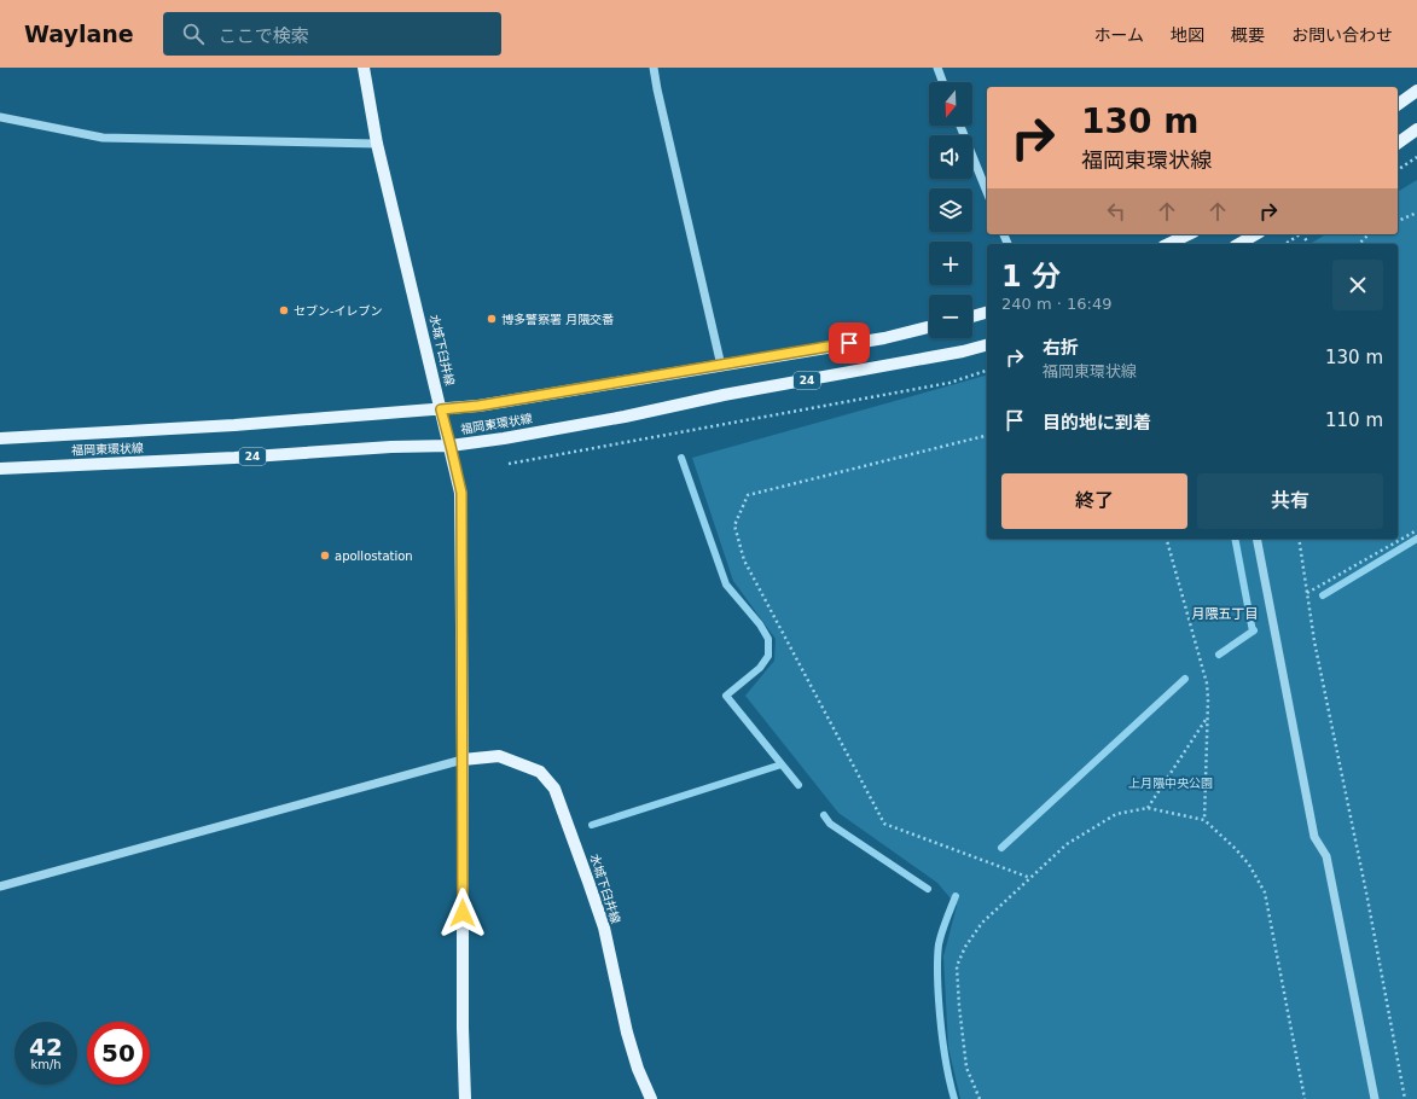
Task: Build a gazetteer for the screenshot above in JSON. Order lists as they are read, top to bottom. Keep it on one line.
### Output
{"streets":{"main road":["水城下臼井線","24","福岡東環状線"]},"crossings":[["水城下臼井線","福岡東環状線"]],"districts":["月隈五丁目"],"parks":["上月隈中央公園"],"places":["セブン-イレブン","博多警察署 月隈交番","apollostation"],"north":"bottom","page":{"header":"Waylane","search":"ここで検索","nav":["ホーム","地図","概要","お問い合わせ"],"map_buttons":["+","−"],"turn":["130 m","福岡東環状線"],"heading":["1 分","240 m · 16:49"],"list":[{"name":"右折","note":"福岡東環状線","value":"130 m"},{"name":"目的地に到着","value":"110 m"}],"buttons":["終了","共有"],"speed":"42 km/h","limit":"50"}}
